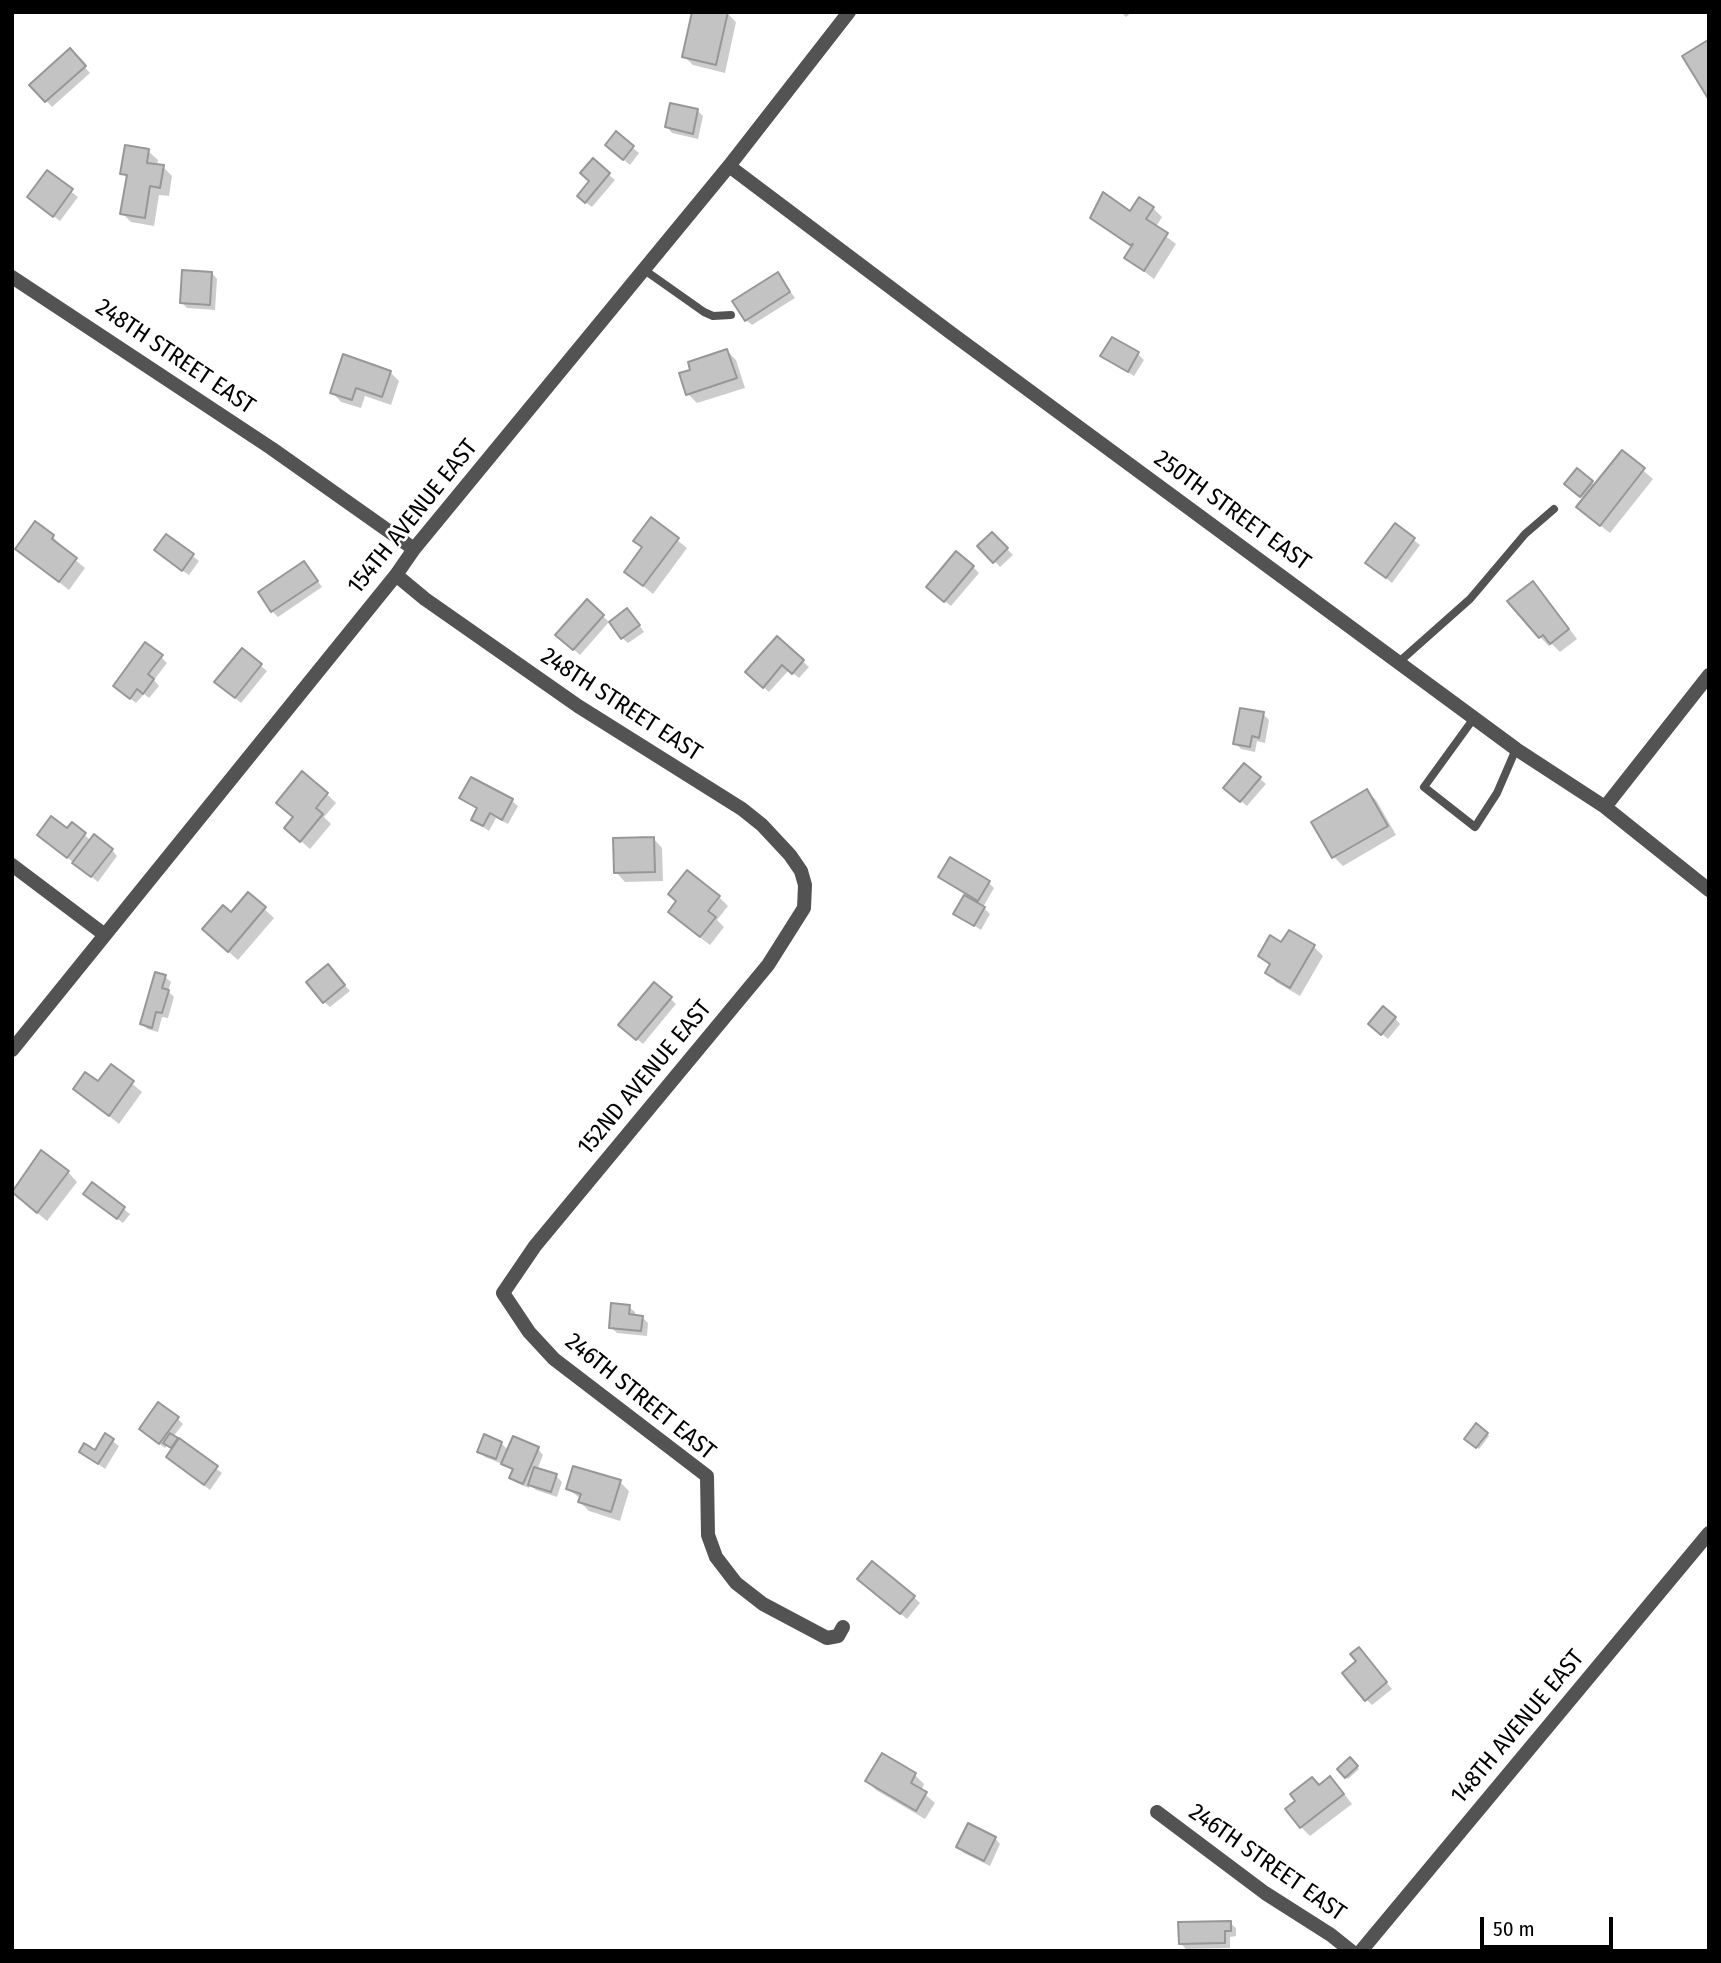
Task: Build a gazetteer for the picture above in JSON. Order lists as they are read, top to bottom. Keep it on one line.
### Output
{"streets":{"street":["248TH STREET EAST","250TH STREET EAST","154TH AVENUE EAST","152ND AVENUE EAST","246TH STREET EAST","148TH AVENUE EAST"]},"crossings":[["248TH STREET EAST","154TH AVENUE EAST"],["248TH STREET EAST","152ND AVENUE EAST"],["250TH STREET EAST","154TH AVENUE EAST"],["152ND AVENUE EAST","246TH STREET EAST"]],"scale_bar":"50 m"}
